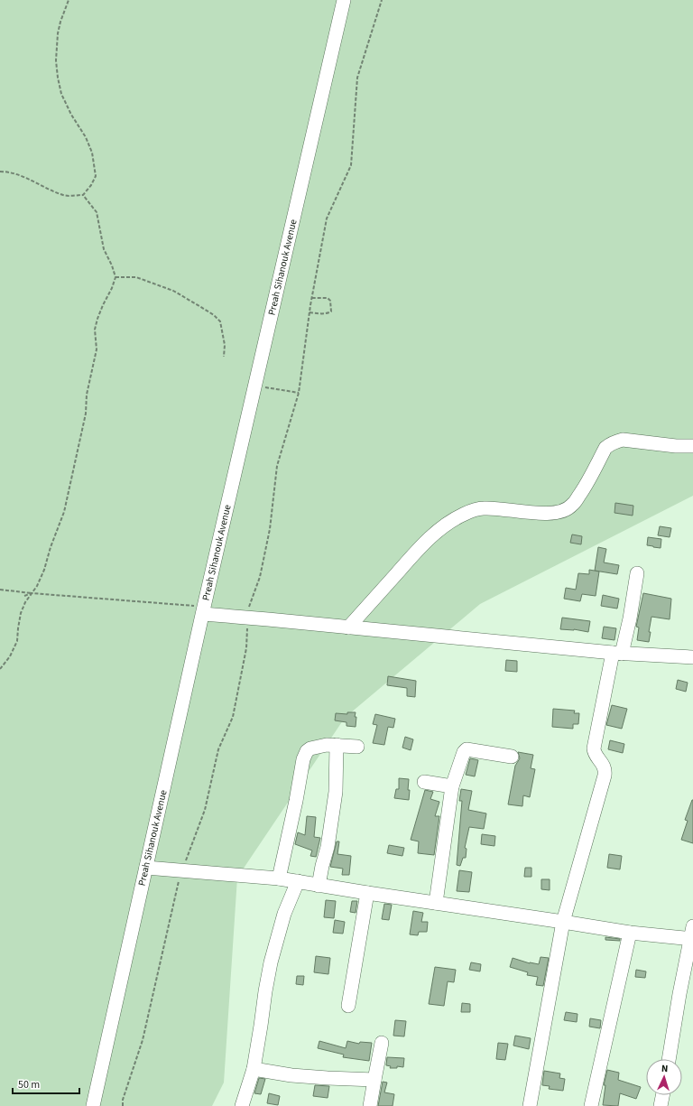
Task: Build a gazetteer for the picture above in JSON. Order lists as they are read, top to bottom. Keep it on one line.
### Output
{"streets":{"street":["Preah Sihanouk Avenue"]},"scale_bar":"50 m","north":"top"}
